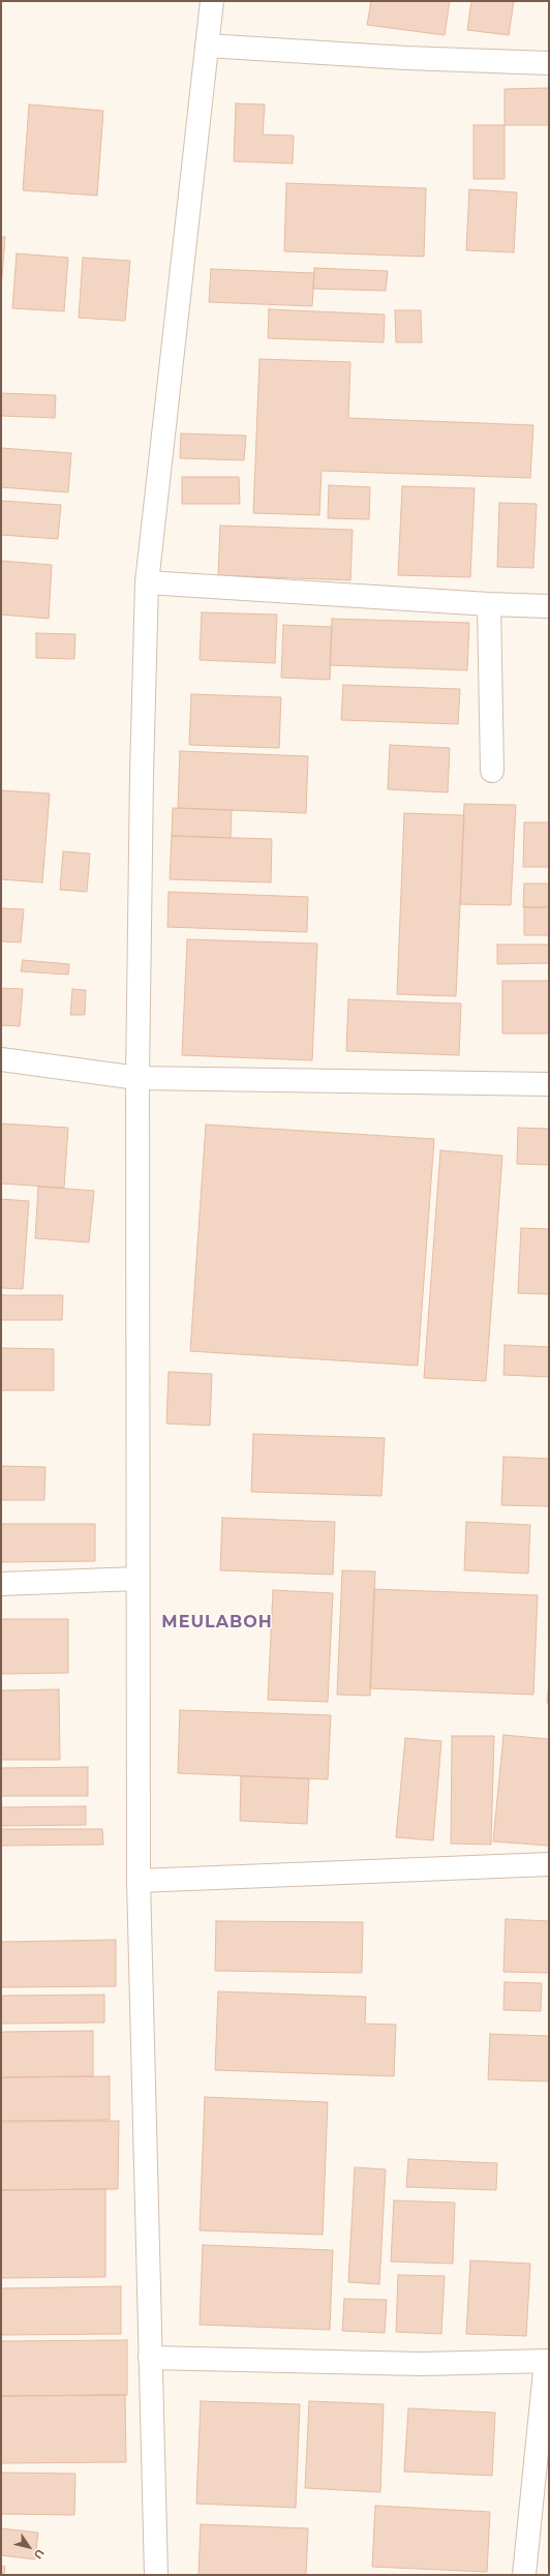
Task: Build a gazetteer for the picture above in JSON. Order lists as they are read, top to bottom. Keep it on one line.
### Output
{"districts":["MEULABOH"],"north":"bottom right"}
